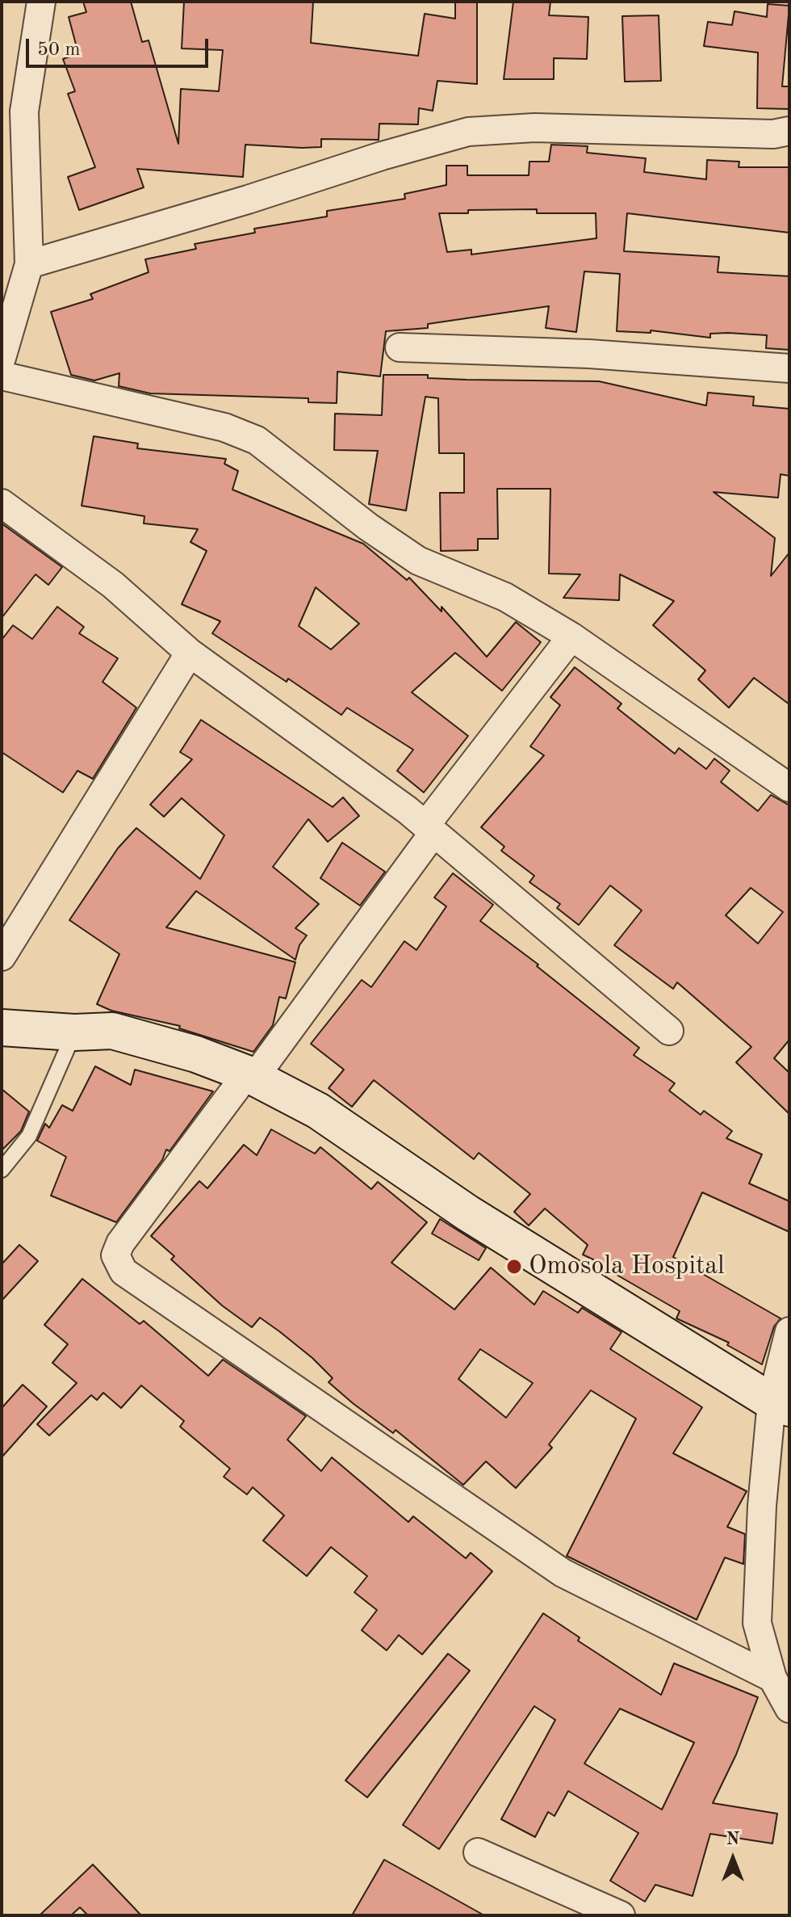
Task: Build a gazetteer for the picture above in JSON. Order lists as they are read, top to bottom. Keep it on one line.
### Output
{"places":["Omosola Hospital"],"scale_bar":"50 m","north":"top"}
